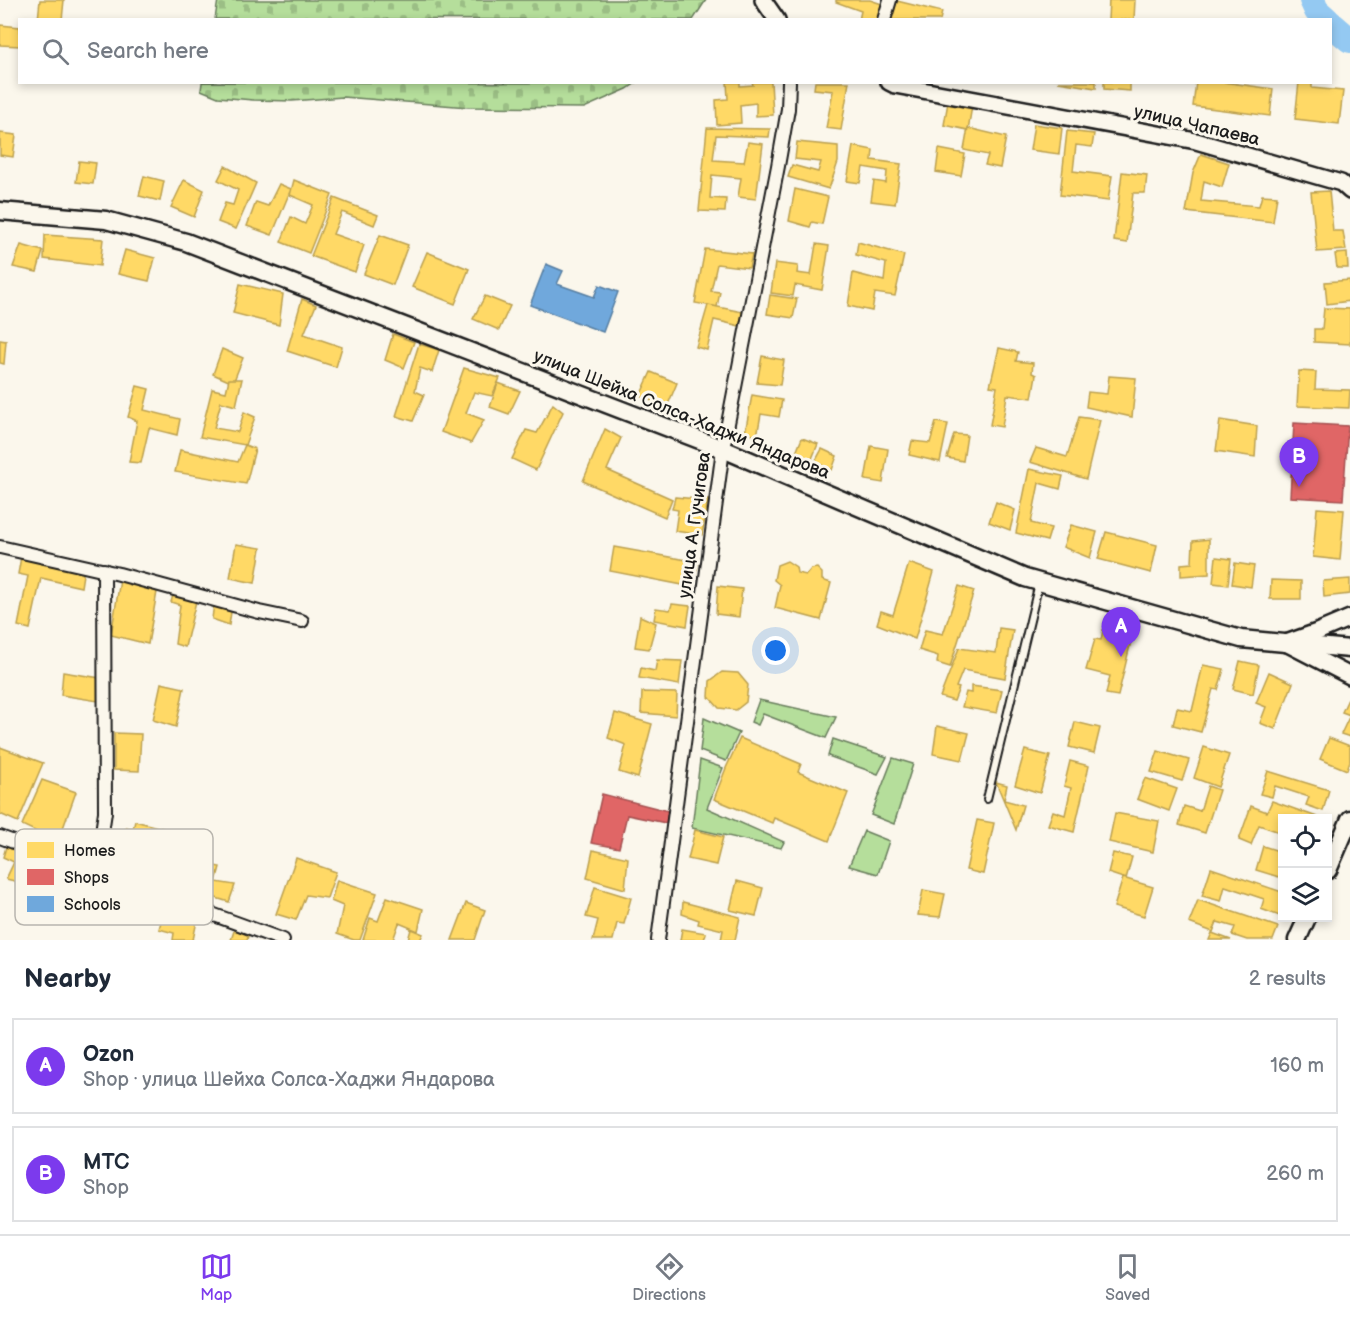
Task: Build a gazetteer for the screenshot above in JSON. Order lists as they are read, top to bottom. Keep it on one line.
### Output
{"streets":{"main road":["улица Шейха Солса-Хаджи Яндарова"],"street":["улица Чапаева","улица А. Гучигова"]},"crossings":[["улица Шейха Солса-Хаджи Яндарова","улица А. Гучигова"]],"legend":["Homes","Shops","Schools"],"page":{"search":"Search here","pins":["B","A"],"heading":["Nearby","2 results"],"list":[{"mark":"A","name":"Ozon","note":"Shop · улица Шейха Солса-Хаджи Яндарова","value":"160 m"},{"mark":"B","name":"МТС","note":"Shop","value":"260 m"}],"nav":["Map","Directions","Saved"]}}
